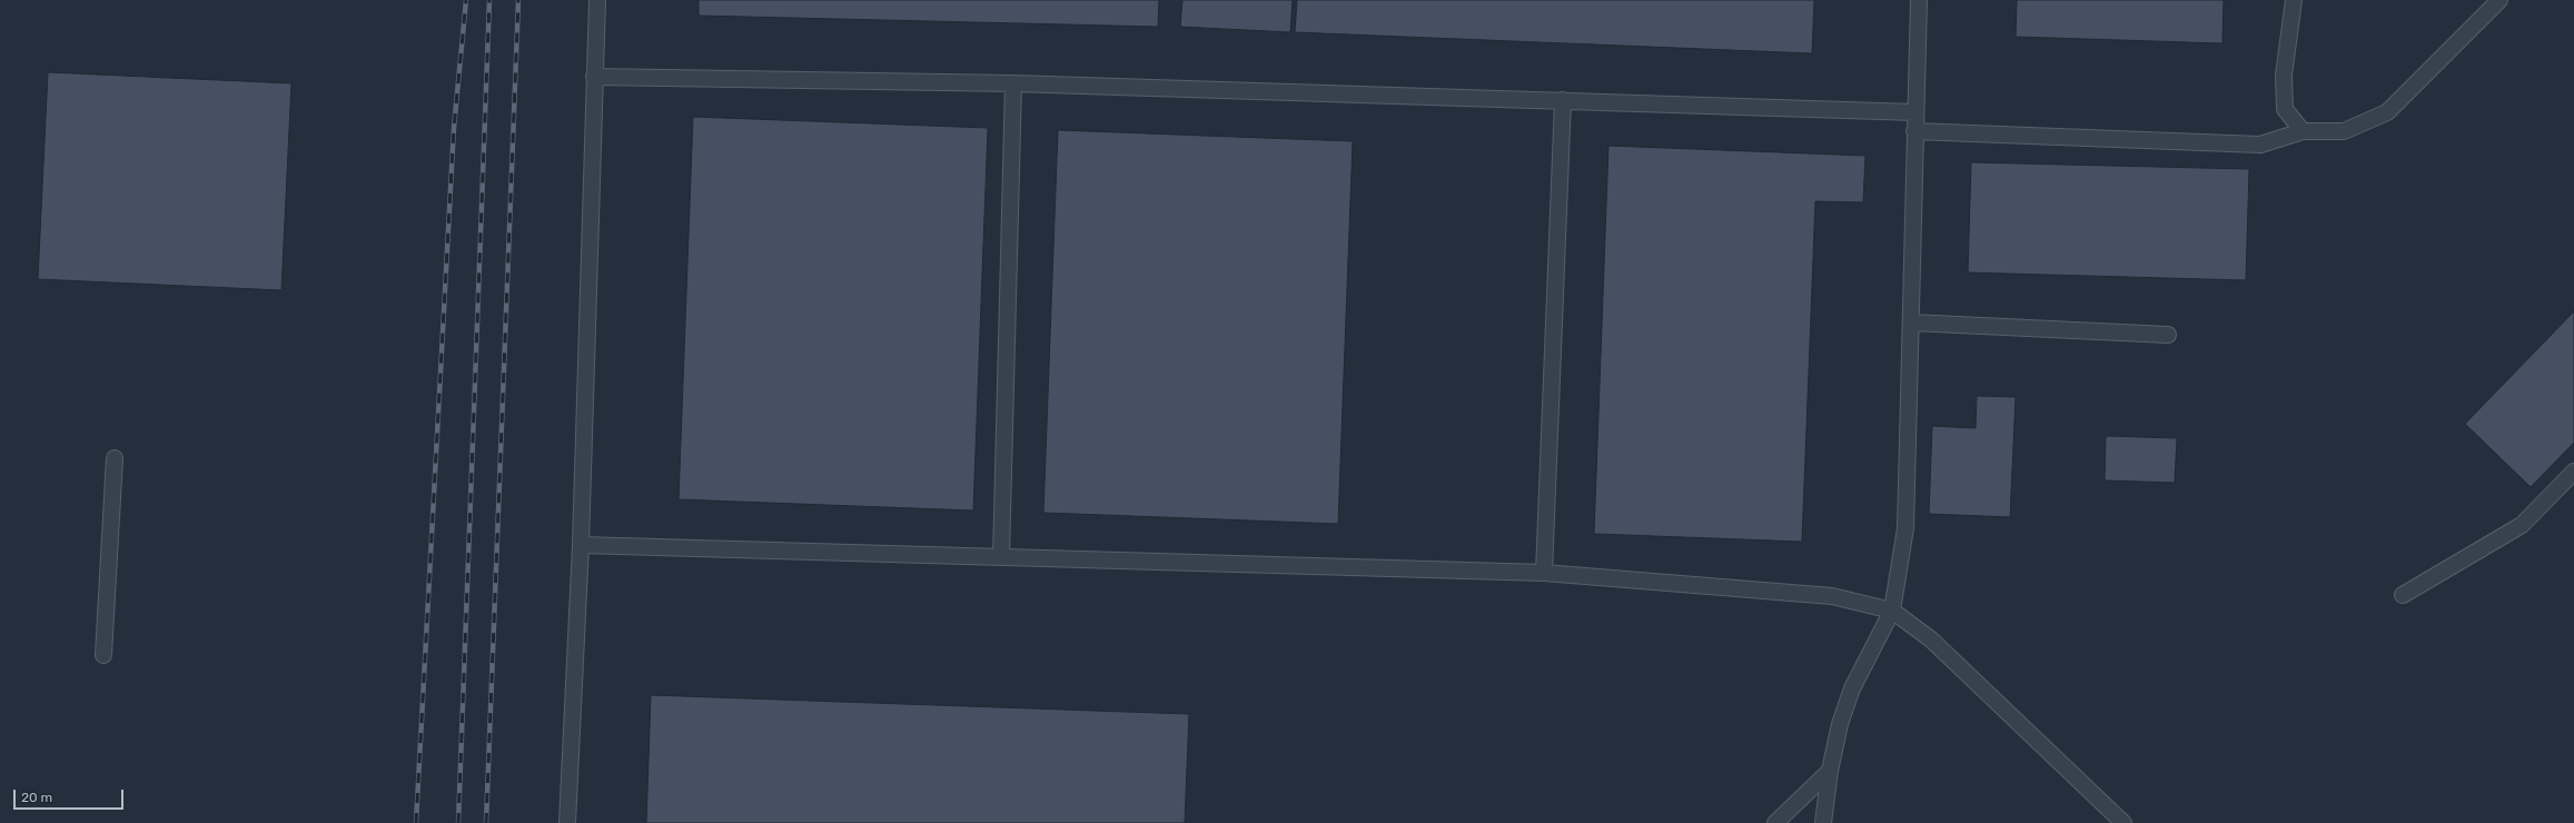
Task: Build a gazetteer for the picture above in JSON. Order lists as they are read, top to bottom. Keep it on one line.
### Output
{"scale_bar":"20 m"}
